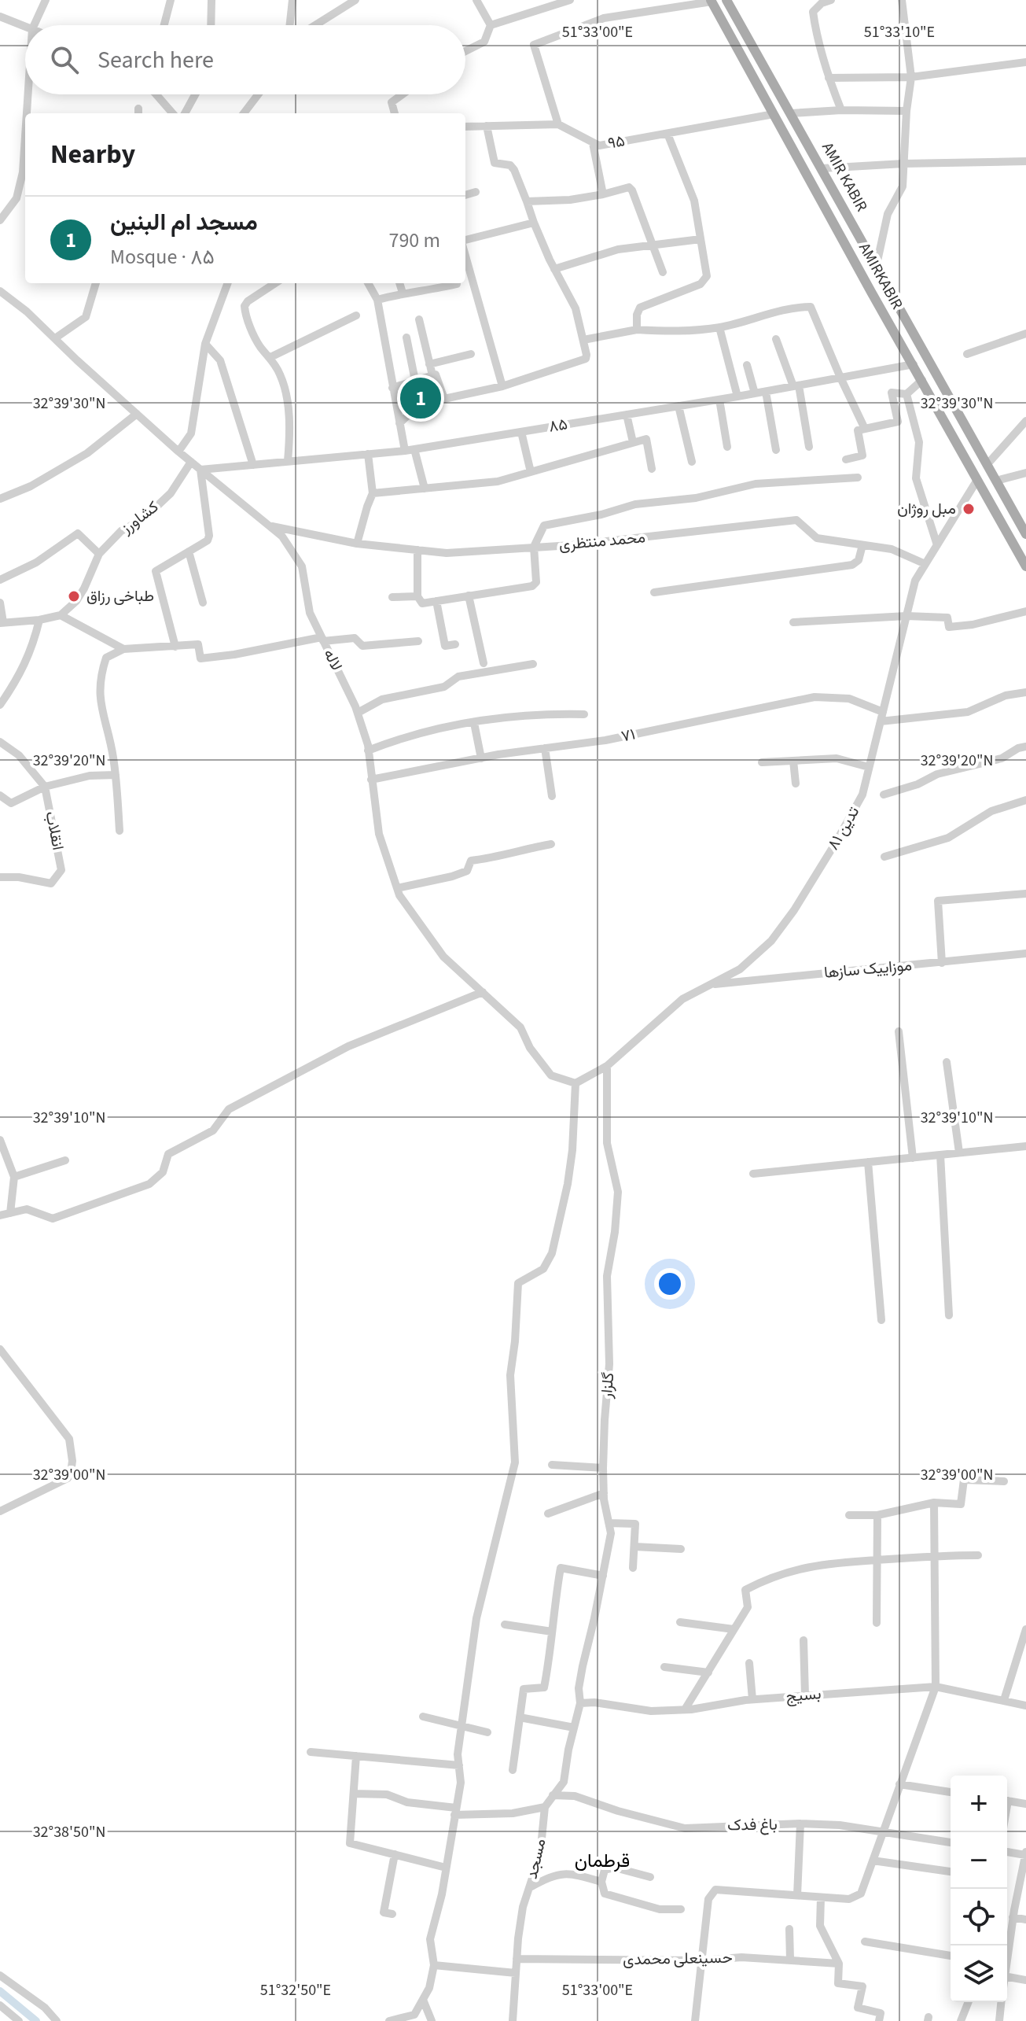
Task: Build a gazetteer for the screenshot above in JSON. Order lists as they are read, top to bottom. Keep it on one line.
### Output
{"streets":{"main road":["AMIR KABIR","AMIRKABIR"],"street":["۹۵","۸۵","کشاورز","محمد منتظری","لاله","۷۱","تدین ۸۱","انقلاب","موزاییک سازها","گلزار","بسیج","باغ فدک","مسجد","حسینعلی محمدی"]},"crossings":[["۹۵","AMIRKABIR"],["AMIRKABIR","۸۵"],["AMIRKABIR","تدین ۸۱"],["۸۵","لاله"],["کشاورز","لاله"],["محمد منتظری","لاله"],["محمد منتظری","تدین ۸۱"],["لاله","۷۱"],["لاله","تدین ۸۱"],["۷۱","تدین ۸۱"],["تدین ۸۱","موزاییک سازها"],["تدین ۸۱","گلزار"],["گلزار","بسیج"],["گلزار","مسجد"],["بسیج","مسجد"],["باغ فدک","مسجد"],["مسجد","حسینعلی محمدی"]],"districts":["قرطمان"],"places":["مبل روژان","طباخی رزاق"],"page":{"search":"Search here","heading":"Nearby","list":[{"mark":"1","name":"مسجد ام البنین","note":"Mosque · ۸۵","value":"790 m"}],"pins":"1","map_buttons":["+","−"]},"coordinates":["51°33'00\"E","51°33'10\"E","32°39'30\"N","32°39'20\"N","32°39'10\"N","32°39'00\"N","32°38'50\"N","51°32'50\"E"]}
